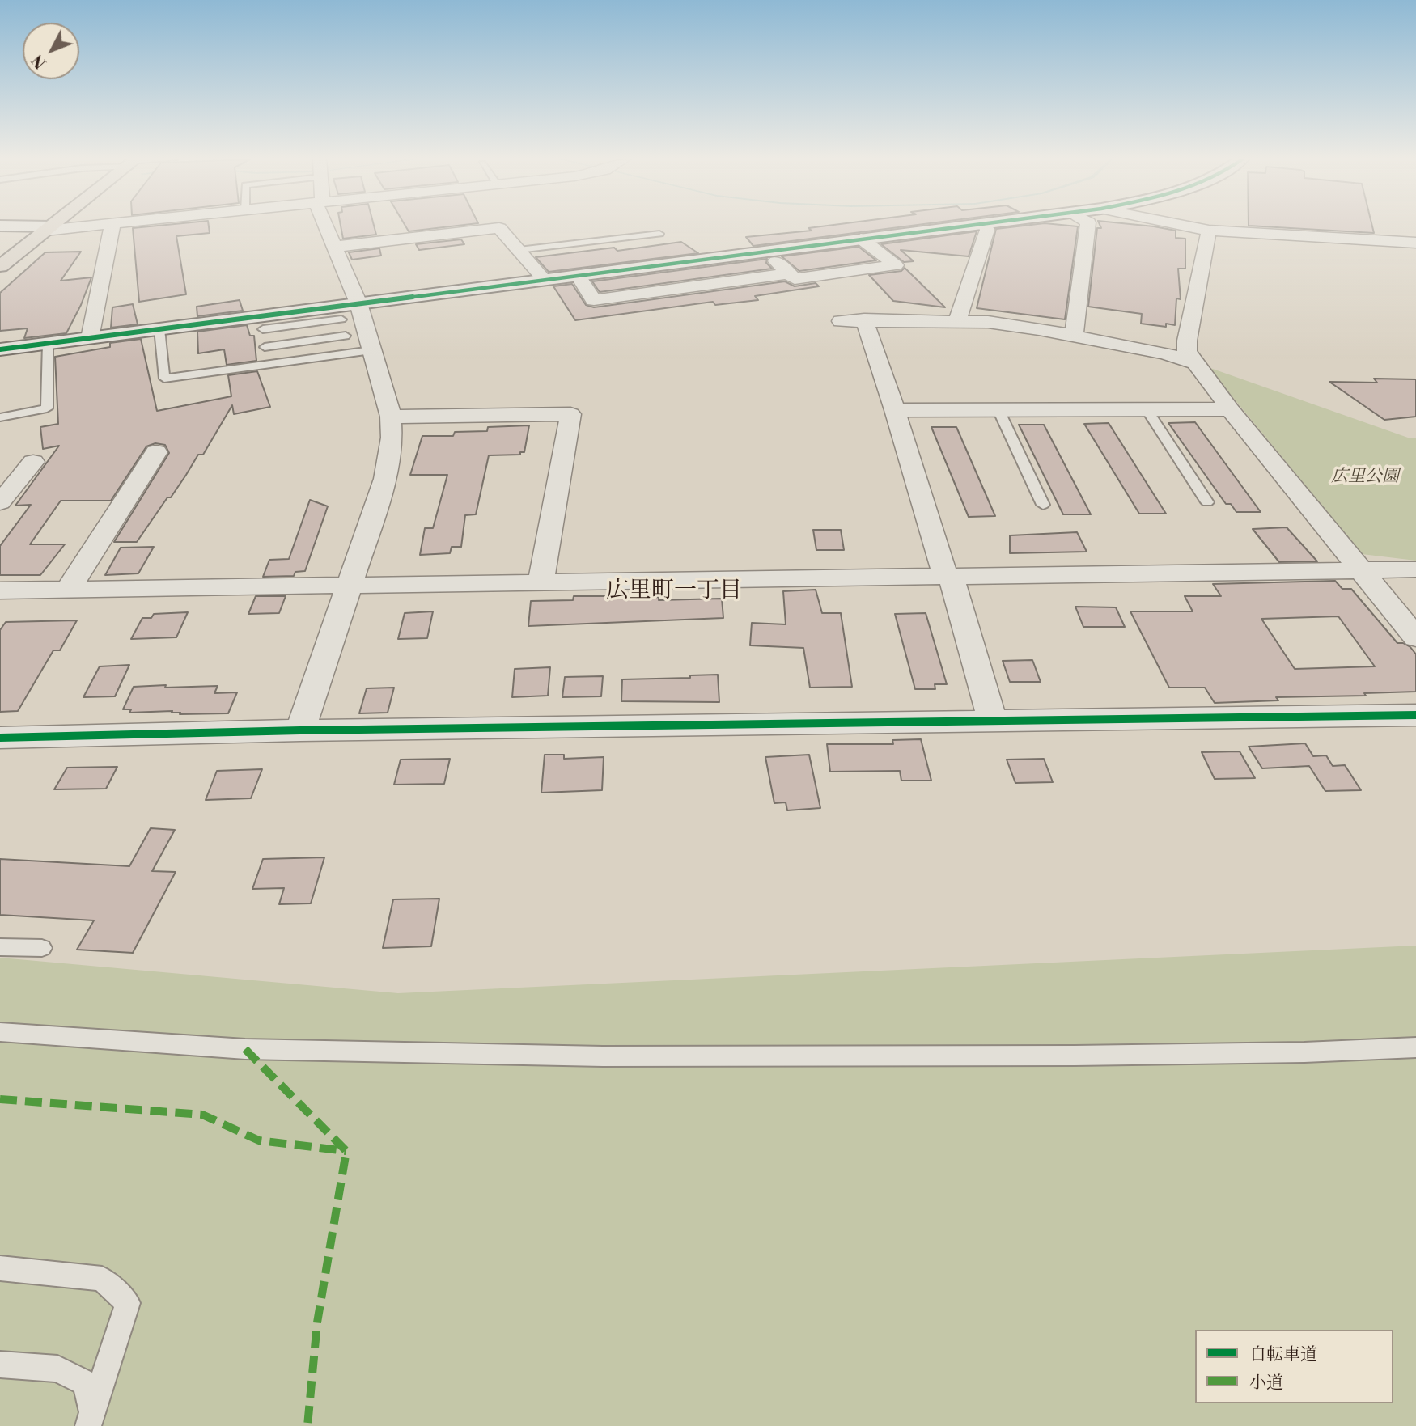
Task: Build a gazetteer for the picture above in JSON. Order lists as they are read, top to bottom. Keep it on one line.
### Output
{"districts":["広里町一丁目"],"parks":["広里公園"],"legend":["自転車道","小道"],"north":"bottom left"}
